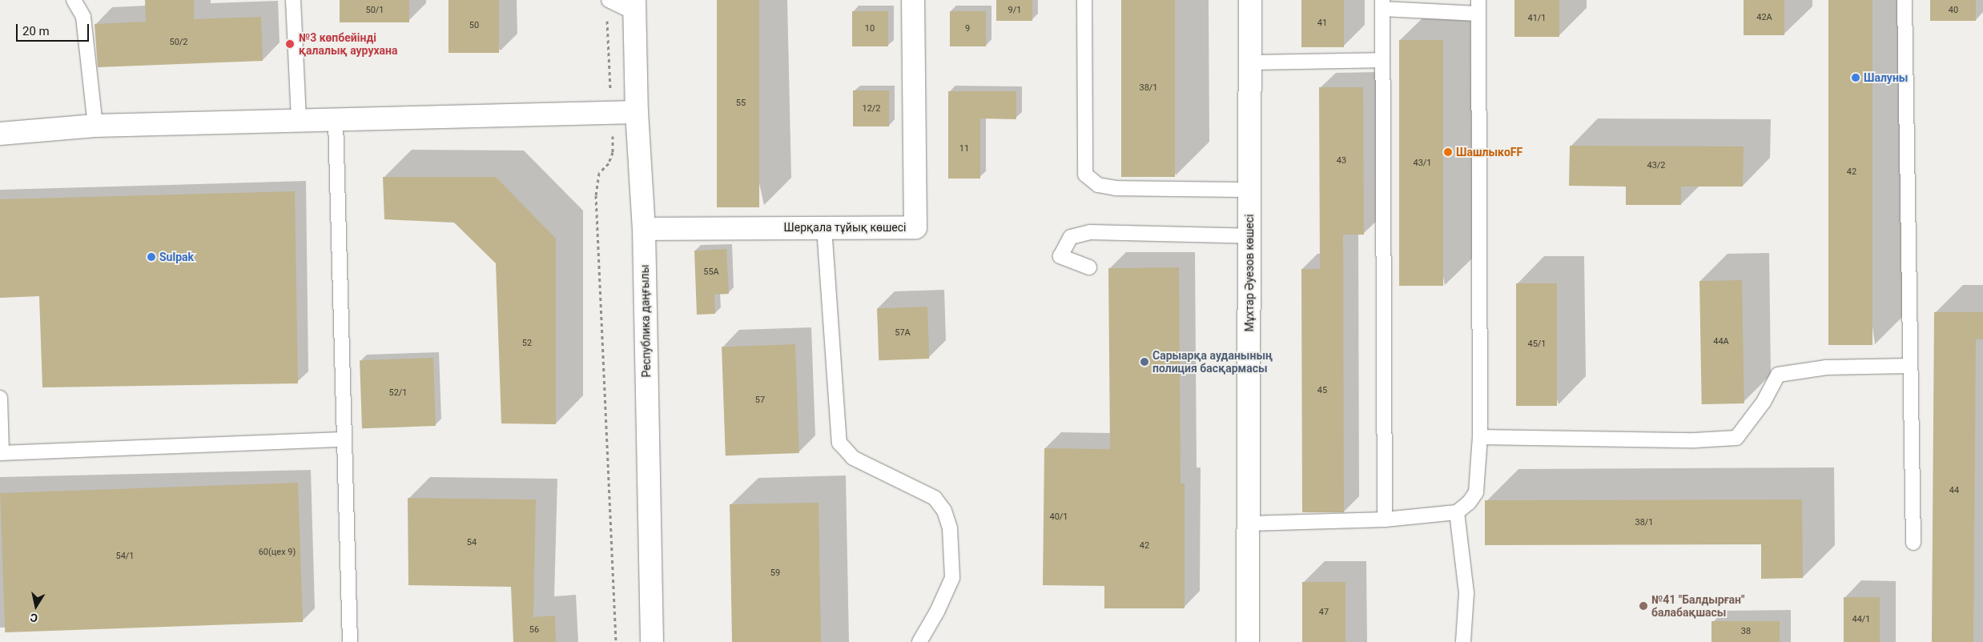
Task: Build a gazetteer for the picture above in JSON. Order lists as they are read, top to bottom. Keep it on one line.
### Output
{"streets":{"street":["Шерқала тұйық көшесі","Мұхтар Әуезов көшесі","Республика даңғылы"]},"crossings":[["Шерқала тұйық көшесі","Республика даңғылы"]],"places":["№3 көпбейінді қалалық аурухана","Шалуны","ШашлыкoFF","Sulpak","Сарыарқа ауданының полиция басқармасы","№41 \"Балдырған\" балабақшасы"],"house_numbers":["50/1","9/1","40","42А","41/1","41","50","10","9","50/2","38/1","55","12/2","11","43","43/1","43/2","42","55А","57А","44А","52","45/1","45","52/1","57","44","40/1","38/1","54","42","60(цех 9)","54/1","59","47","44/1","56","38"],"scale_bar":"20 m","north":"bottom"}
